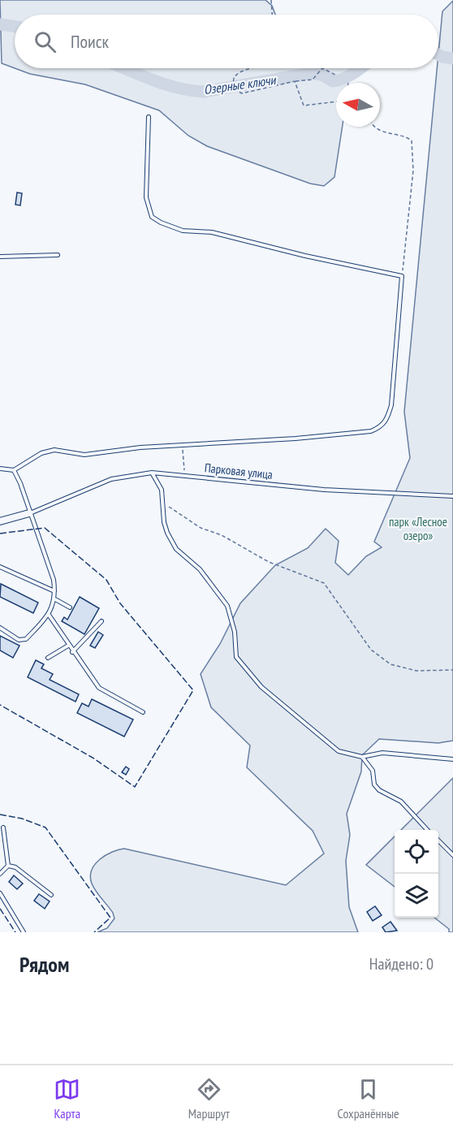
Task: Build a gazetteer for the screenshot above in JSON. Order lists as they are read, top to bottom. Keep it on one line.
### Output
{"streets":{"lane":["Парковая улица"]},"water":["Озерные ключи"],"parks":["парк «Лесное озеро»"],"north":"left","page":{"search":"Поиск","heading":["Рядом","Найдено: 0"],"nav":["Карта","Маршрут","Сохранённые"]}}
